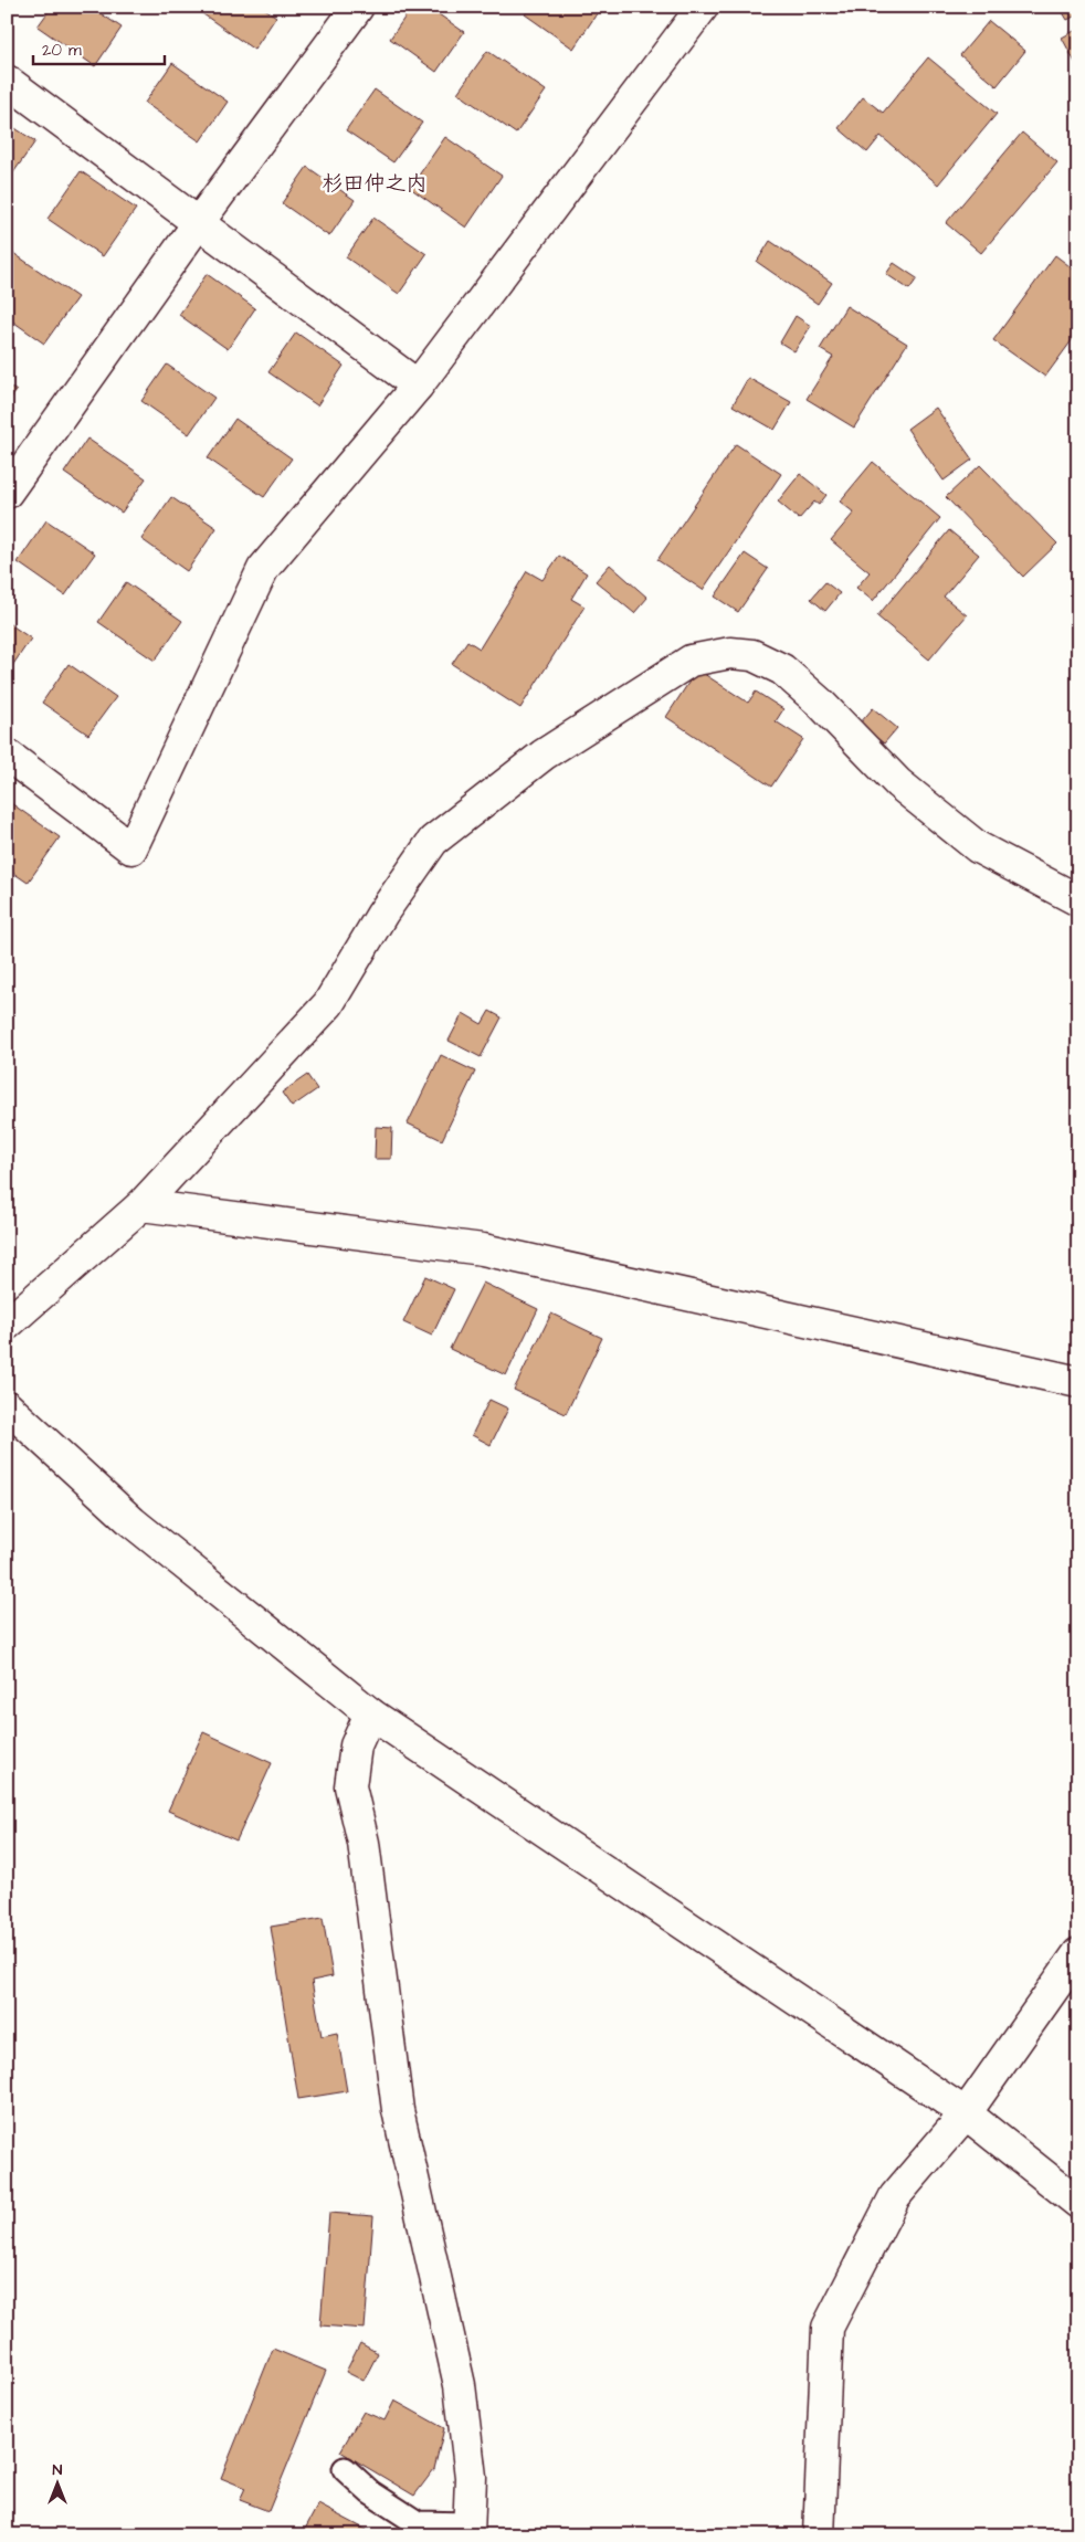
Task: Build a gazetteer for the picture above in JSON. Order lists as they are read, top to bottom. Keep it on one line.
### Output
{"districts":["杉田仲之内"],"scale_bar":"20 m","north":"top"}
